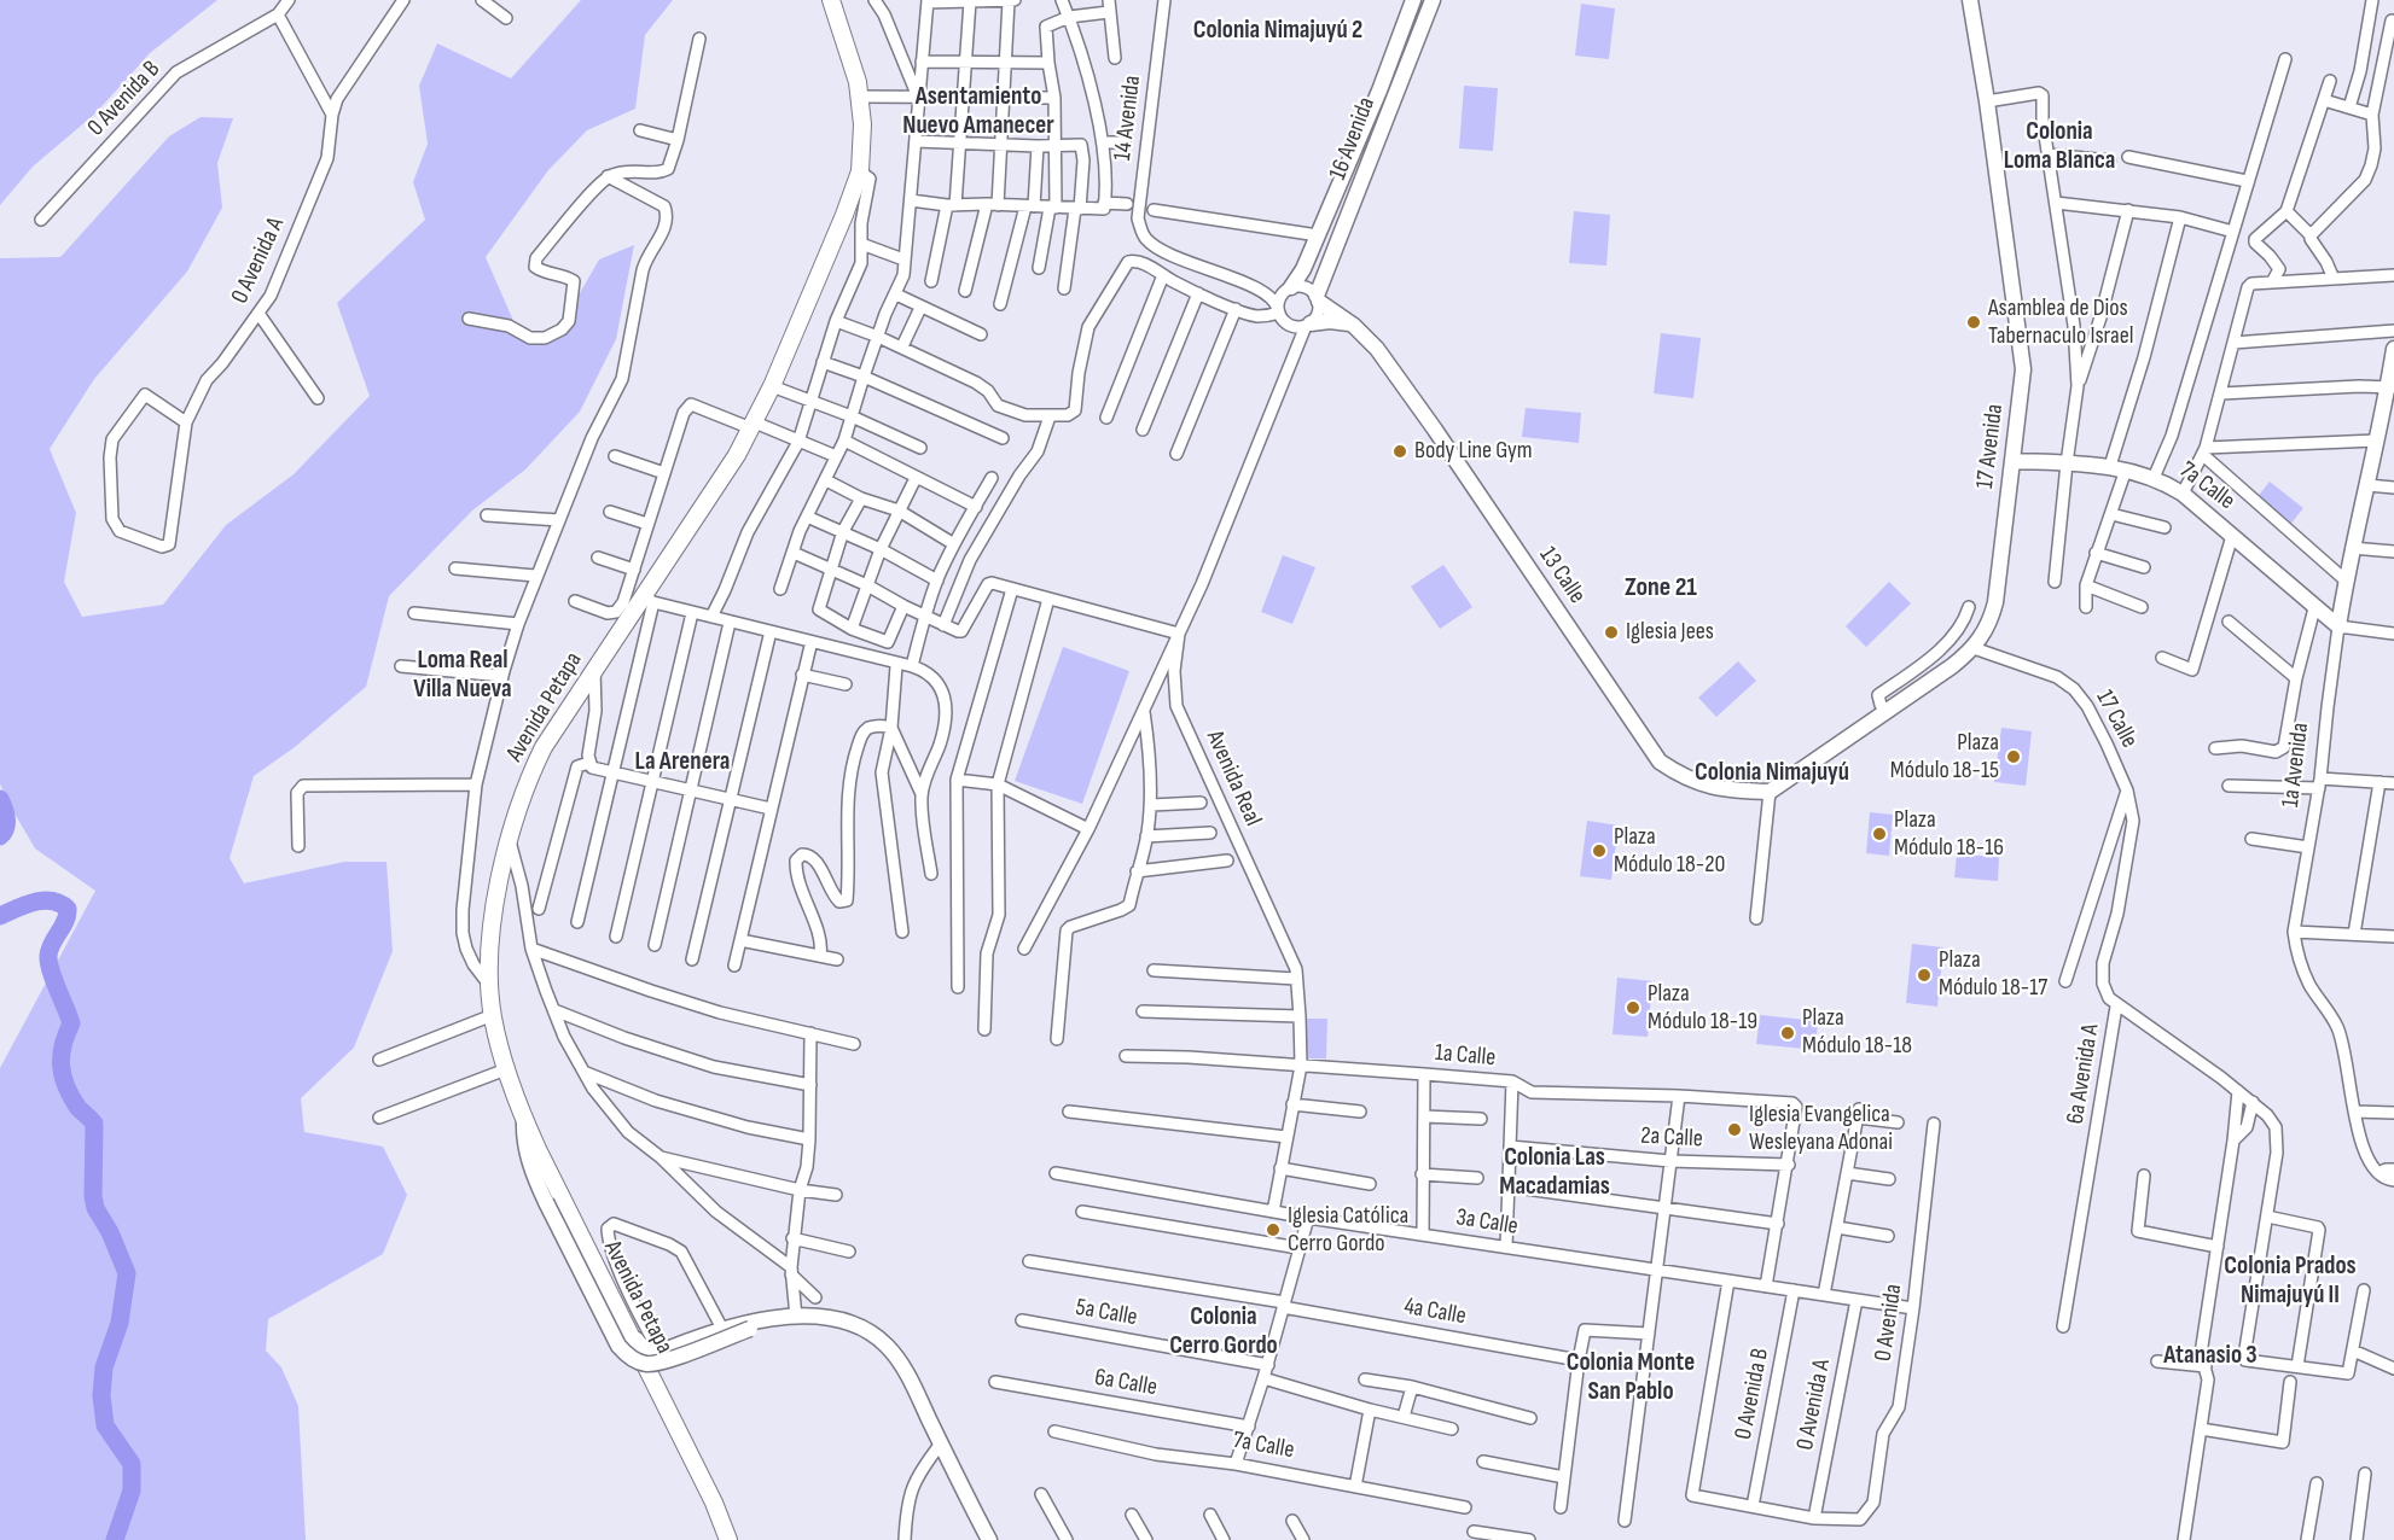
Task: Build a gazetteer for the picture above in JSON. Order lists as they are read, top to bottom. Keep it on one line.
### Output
{"streets":{"main road":["Avenida Petapa"],"street":["0 Avenida B","14 Avenida","16 Avenida","0 Avenida A","17 Avenida","7a Calle","13 Calle","17 Calle","1a Avenida","Avenida Real","1a Calle","6a Avenida A","2a Calle","3a Calle","4a Calle","5a Calle","0 Avenida","6a Calle"]},"crossings":[["0 Avenida B","3a Calle"],["16 Avenida","13 Calle"],["16 Avenida","Avenida Real"],["0 Avenida A","3a Calle"],["0 Avenida A","0 Avenida"],["17 Avenida","7a Calle"],["17 Avenida","13 Calle"],["17 Avenida","17 Calle"],["7a Calle","1a Avenida"],["13 Calle","Avenida Real"],["17 Calle","6a Avenida A"],["Avenida Real","1a Calle"],["Avenida Real","3a Calle"],["1a Calle","2a Calle"],["3a Calle","0 Avenida"]],"districts":["Colonia Nimajuyú 2","Asentamiento Nuevo Amanecer","Colonia Loma Blanca","Zone 21","Loma Real Villa Nueva","La Arenera","Colonia Nimajuyú","Colonia Las Macadamias","Colonia Prados Nimajuyú II","Colonia Cerro Gordo","Atanasio 3","Colonia Monte San Pablo"],"places":["Asamblea de Dios Tabernaculo Israel","Body Line Gym","Iglesia Jees","Plaza Módulo 18-15","Plaza Módulo 18-16","Plaza Módulo 18-20","Plaza Módulo 18-17","Plaza Módulo 18-19","Plaza Módulo 18-18","Iglesia Evangelica Wesleyana Adonai","Iglesia Católica Cerro Gordo"]}
